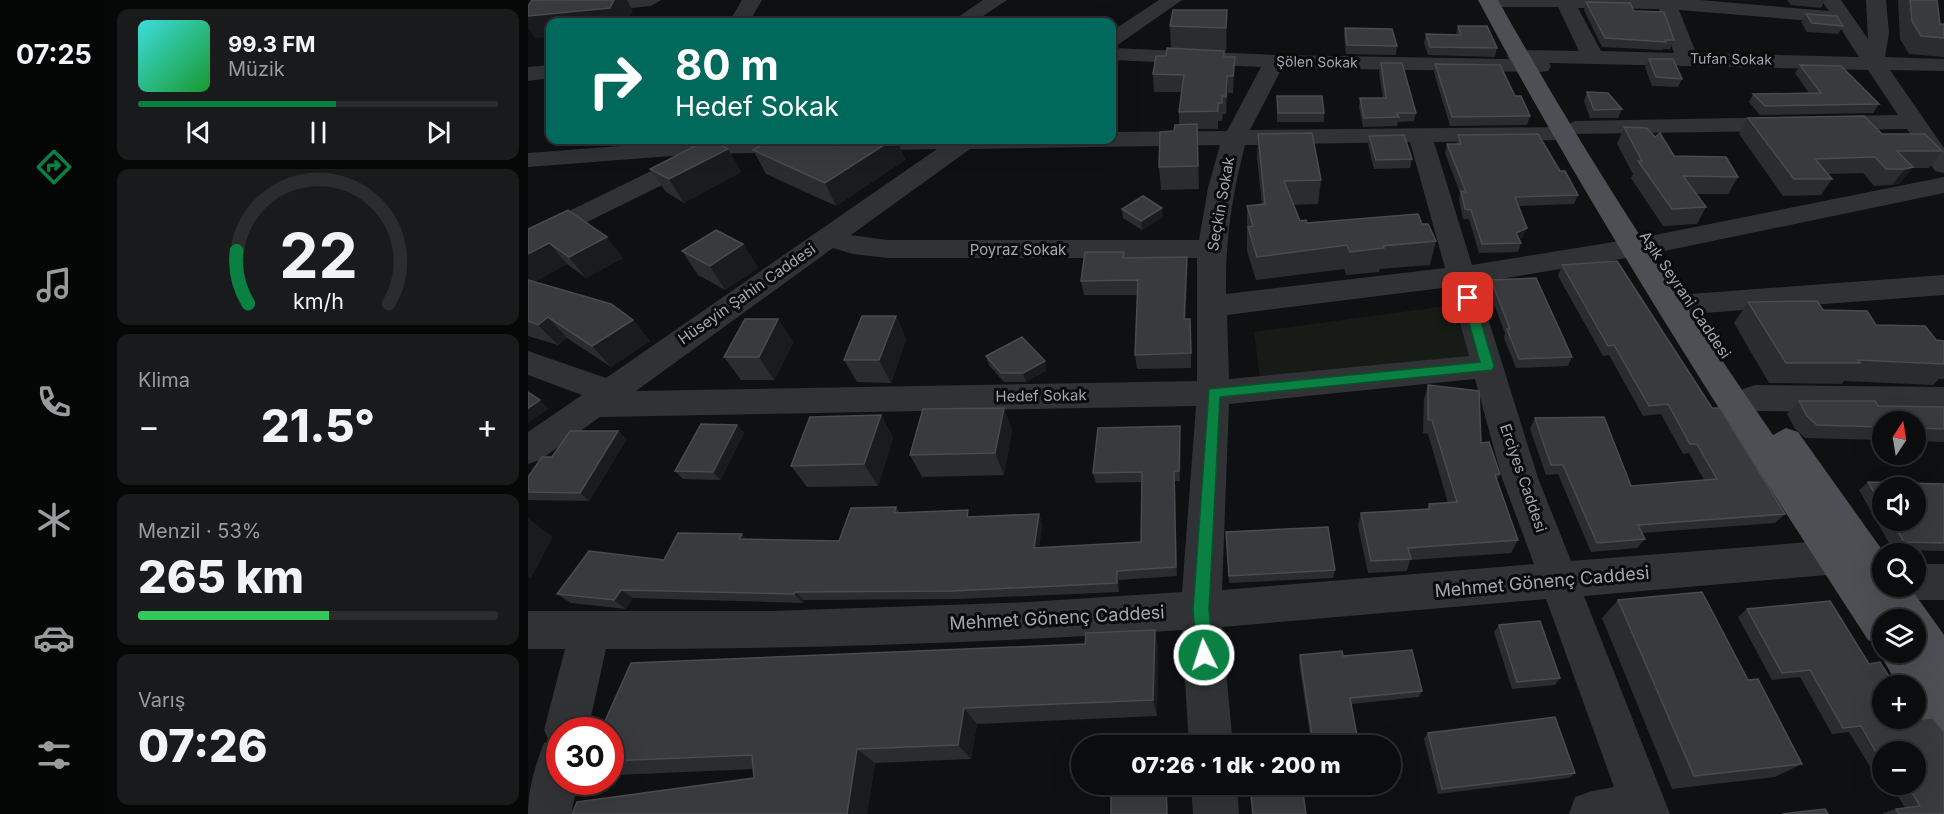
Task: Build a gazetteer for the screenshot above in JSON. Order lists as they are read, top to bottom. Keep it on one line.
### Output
{"streets":{"main road":["Aşık Seyrani Caddesi"],"street":["Tufan Sokak","Şölen Sokak","Seçkin Sokak","Poyraz Sokak","Hüseyin Şahin Caddesi","Hedef Sokak","Erciyes Caddesi","Mehmet Gönenç Caddesi"]},"crossings":[["Tufan Sokak","Şölen Sokak"],["Şölen Sokak","Seçkin Sokak"],["Seçkin Sokak","Poyraz Sokak"],["Seçkin Sokak","Hedef Sokak"],["Seçkin Sokak","Mehmet Gönenç Caddesi"],["Poyraz Sokak","Hüseyin Şahin Caddesi"],["Hüseyin Şahin Caddesi","Hedef Sokak"],["Aşık Seyrani Caddesi","Mehmet Gönenç Caddesi"],["Hedef Sokak","Erciyes Caddesi"],["Erciyes Caddesi","Mehmet Gönenç Caddesi"]],"north":"top","page":{"tabs":"07:25","turn":["80 m","Hedef Sokak"],"song":["99.3 FM","Müzik"],"tile":["Klima",["Menzil · 53%","265 km"],["Varış","07:26"]],"heat":["−","21.5°","+"],"map_buttons":["+","−"],"limit":"30","trip":"07:26 · 1 dk · 200 m","gauge":["22","km/h"]}}
